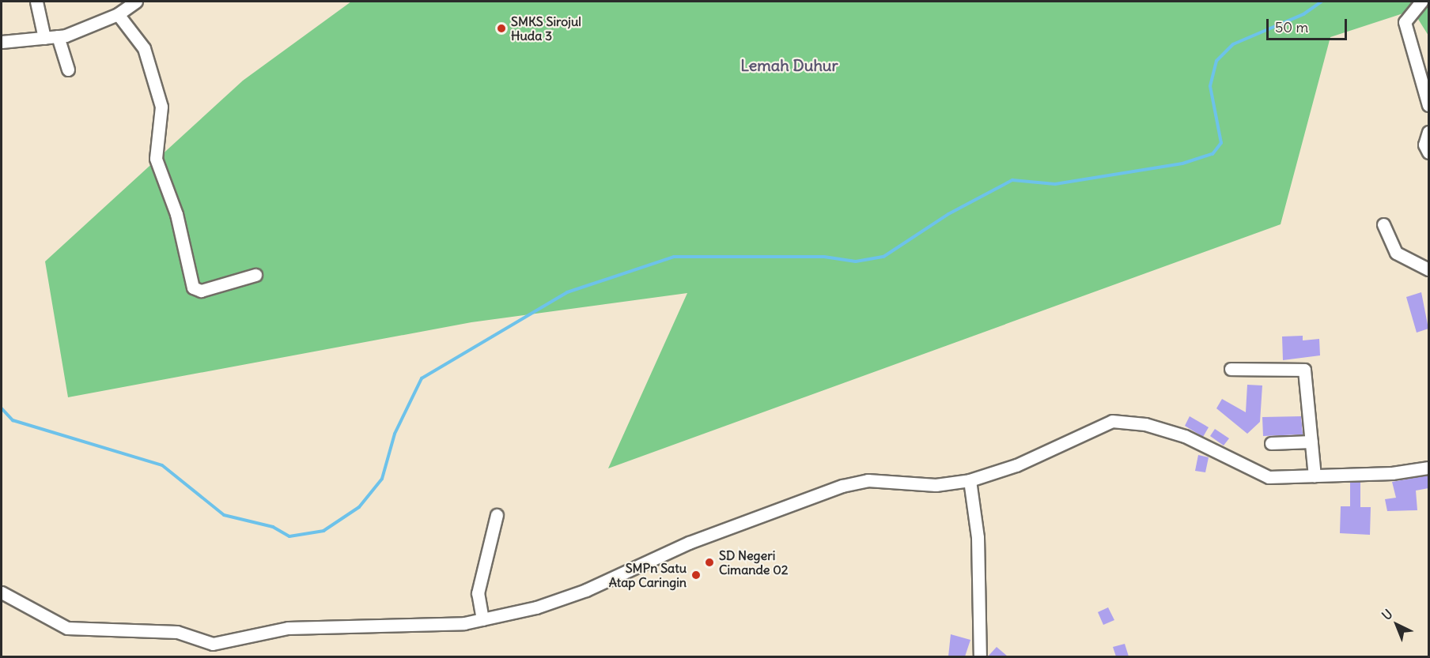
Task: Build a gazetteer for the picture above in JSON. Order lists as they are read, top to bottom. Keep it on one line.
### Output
{"districts":["Lemah Duhur"],"places":["SMKS Sirojul Huda 3","SD Negeri Cimande 02","SMPn Satu Atap Caringin"],"scale_bar":"50 m","north":"top left"}
